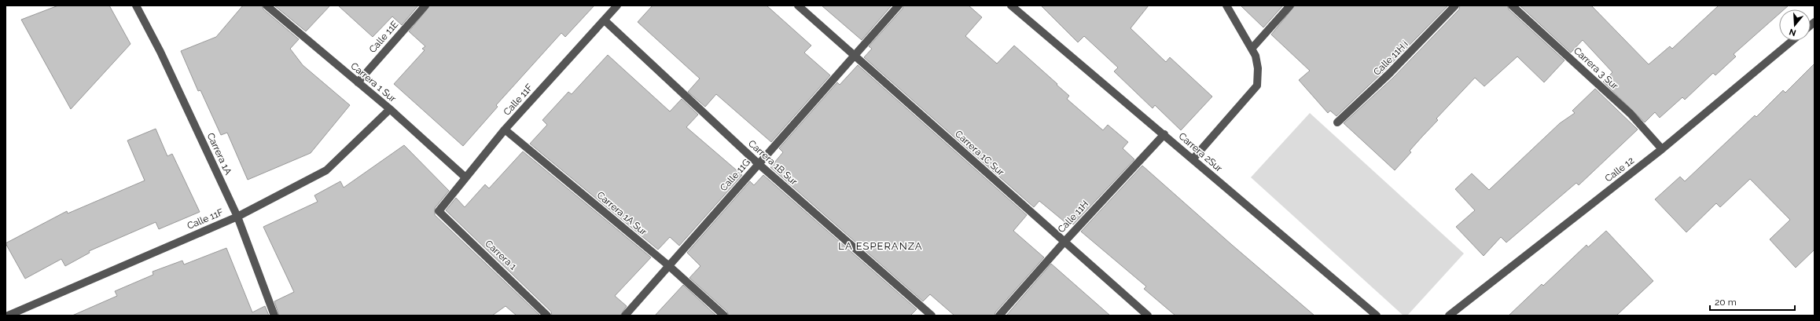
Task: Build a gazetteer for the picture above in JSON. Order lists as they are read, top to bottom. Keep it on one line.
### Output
{"streets":{"street":["Calle 11E","Calle 11H i","Carrera 3 Sur","Carrera 1 Sur","Calle 11F","Carrera 2Sur","Carrera 1C Sur","Carrera 1A","Carrera 1B Sur","Calle 12","Calle 11G","Carrera 1A Sur","Calle 11H","Carrera 1"]},"crossings":[["Calle 11E","Carrera 1 Sur"],["Carrera 3 Sur","Calle 12"],["Carrera 1 Sur","Calle 11F"],["Calle 11F","Carrera 1A"],["Calle 11F","Carrera 1B Sur"],["Calle 11F","Carrera 1A Sur"],["Calle 11F","Carrera 1"],["Carrera 2Sur","Calle 11H"],["Carrera 1C Sur","Calle 11G"],["Carrera 1C Sur","Calle 11H"],["Carrera 1B Sur","Calle 11G"],["Calle 11G","Carrera 1A Sur"]],"districts":["LA ESPERANZA"],"scale_bar":"20 m","north":"bottom"}
